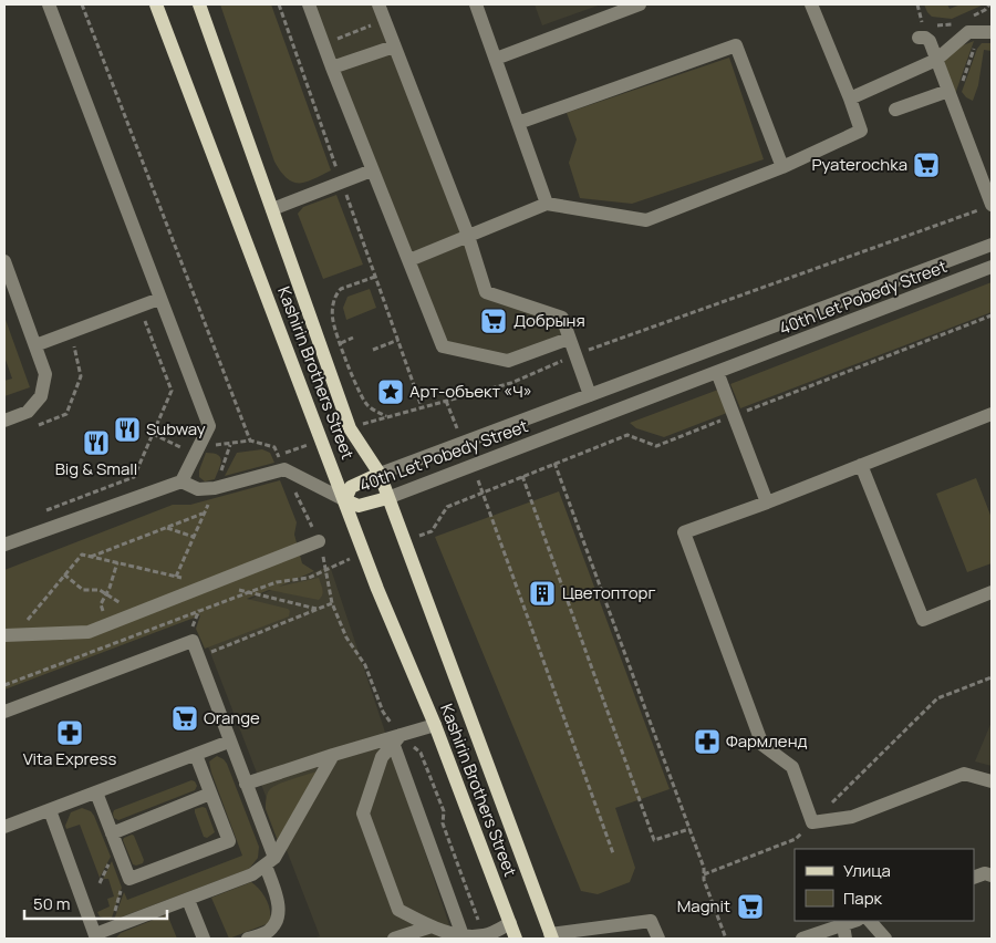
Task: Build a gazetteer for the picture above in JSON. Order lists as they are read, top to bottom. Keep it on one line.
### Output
{"streets":{"main road":["40th Let Pobedy Street","Kashirin Brothers Street"]},"crossings":[["40th Let Pobedy Street","Kashirin Brothers Street"]],"places":{"supermarket":["Pyaterochka","Добрыня","Orange","Magnit"],"place":["Арт-объект «Ч»"],"restaurant":["Subway","Big & Small"],"building":["Цветопторг"],"pharmacy":["Vita Express","Фармленд"]},"legend":["Улица","Парк"],"scale_bar":"50 m"}
